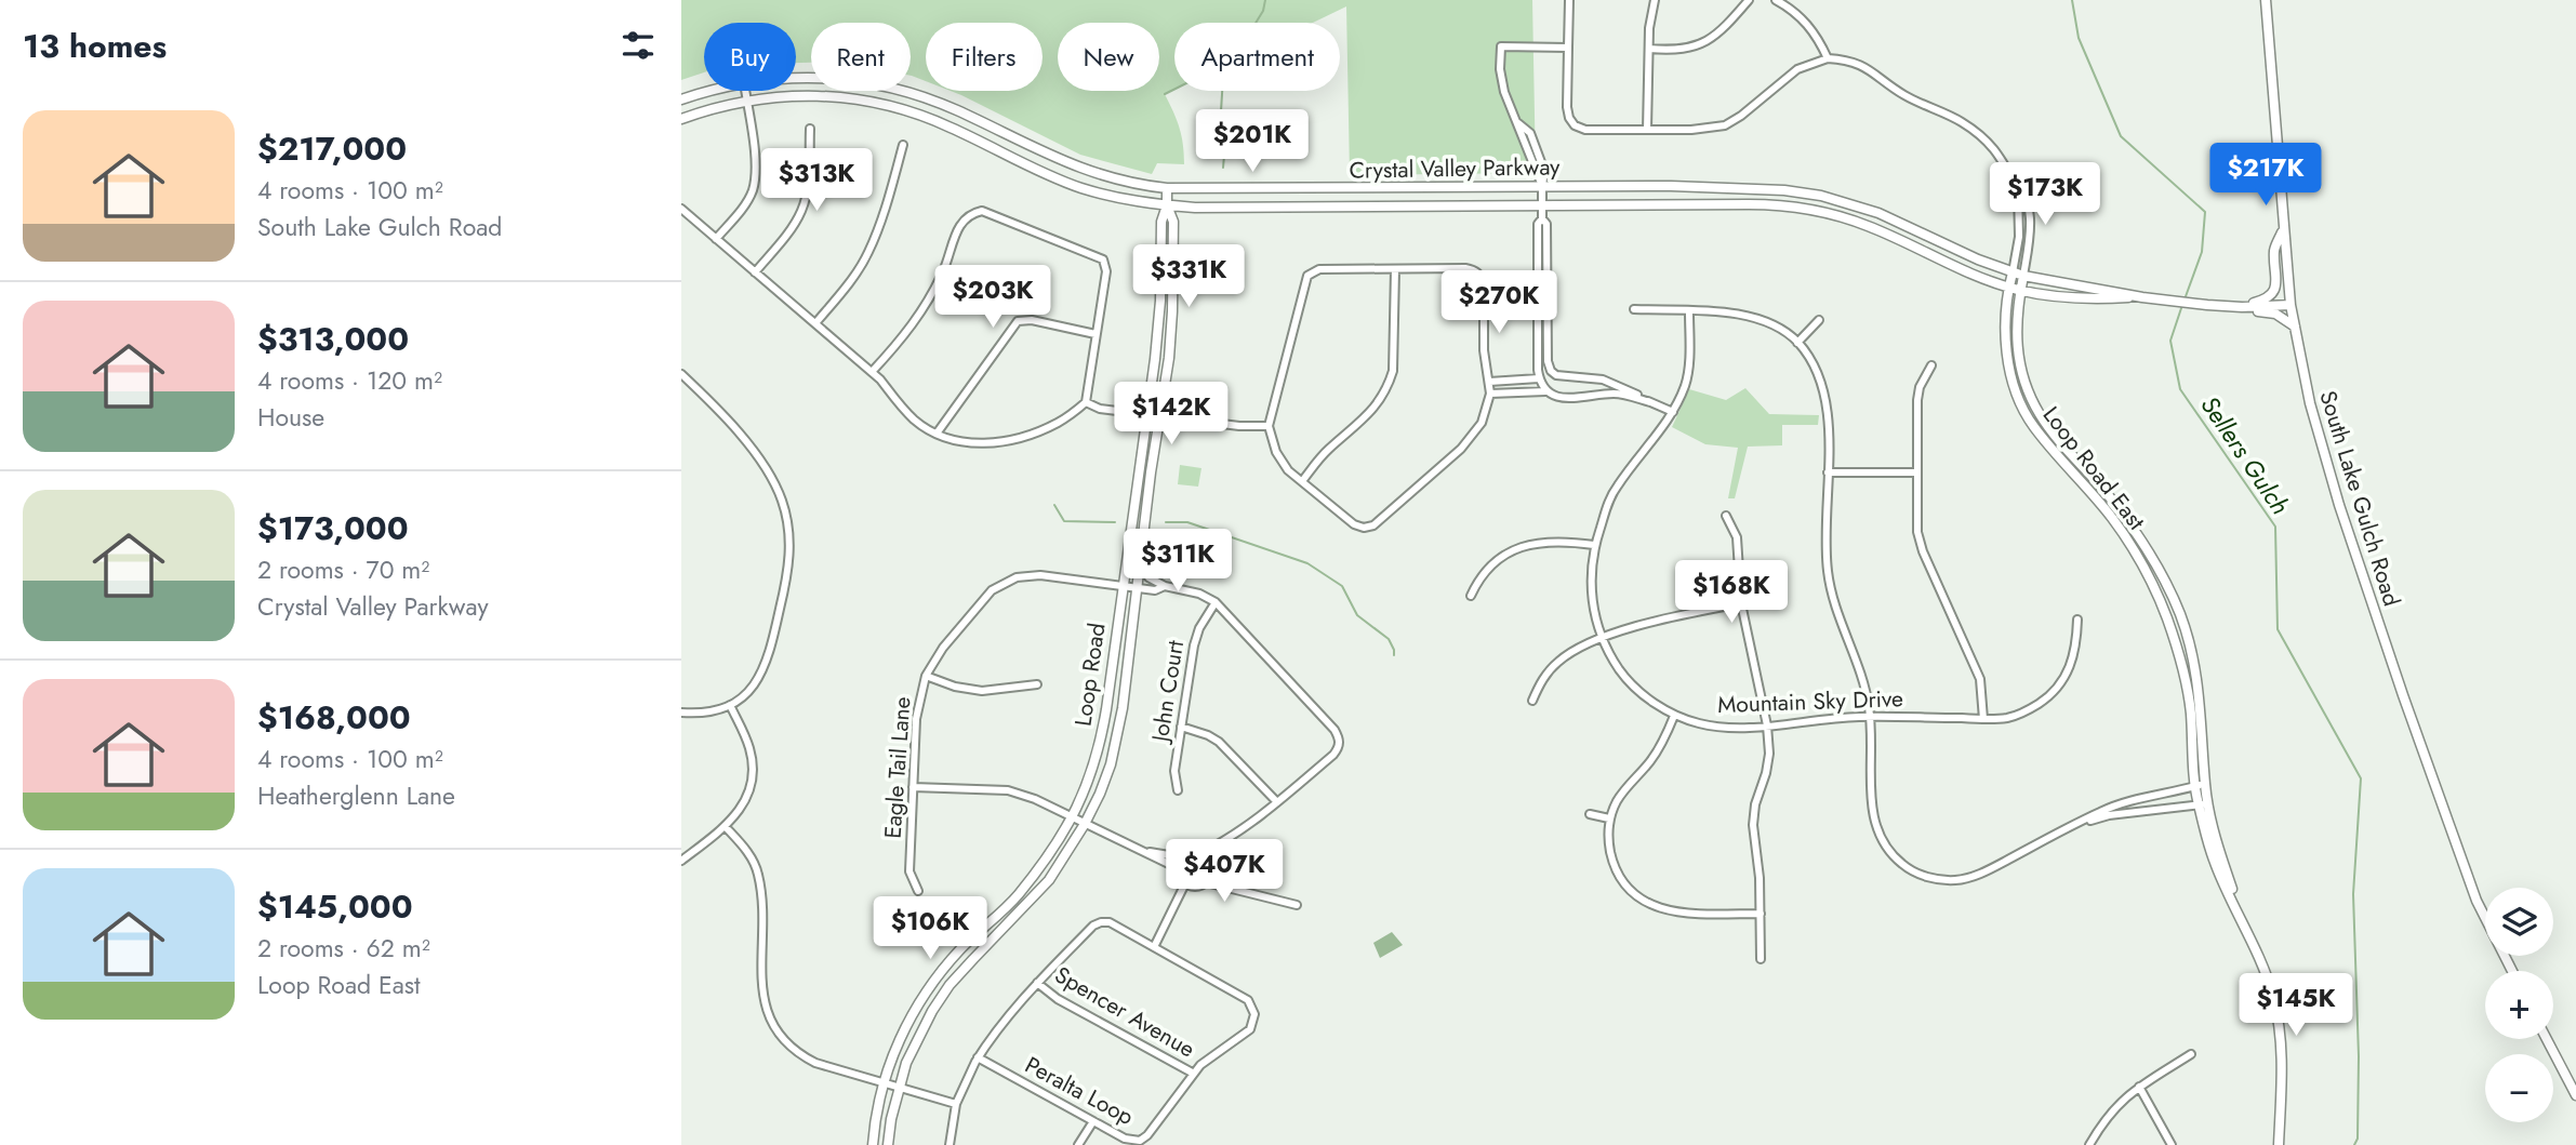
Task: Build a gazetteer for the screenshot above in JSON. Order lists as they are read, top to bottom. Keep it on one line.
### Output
{"streets":{"main road":["Crystal Valley Parkway","Loop Road East","South Lake Gulch Road","Loop Road"],"street":["John Court","Mountain Sky Drive","Eagle Tail Lane","Spencer Avenue","Peralta Loop"]},"crossings":[["Crystal Valley Parkway","Loop Road East"],["Crystal Valley Parkway","South Lake Gulch Road"],["Crystal Valley Parkway","Loop Road"],["Loop Road","Eagle Tail Lane"],["Spencer Avenue","Peralta Loop"]],"water":["Sellers Gulch"],"page":{"heading":"13 homes","chip":["Buy","Rent","Filters","New","Apartment"],"list":[{"name":"$217,000","note":"4 rooms · 100 m² · South Lake Gulch Road"},{"name":"$313,000","note":"4 rooms · 120 m² · House"},{"name":"$173,000","note":"2 rooms · 70 m² · Crystal Valley Parkway"},{"name":"$168,000","note":"4 rooms · 100 m² · Heatherglenn Lane"},{"name":"$145,000","note":"2 rooms · 62 m² · Loop Road East"}],"price":["$201K","$217K","$313K","$173K","$331K","$203K","$270K","$142K","$311K","$168K","$407K","$106K","$145K"],"map_buttons":["+","−"]}}
